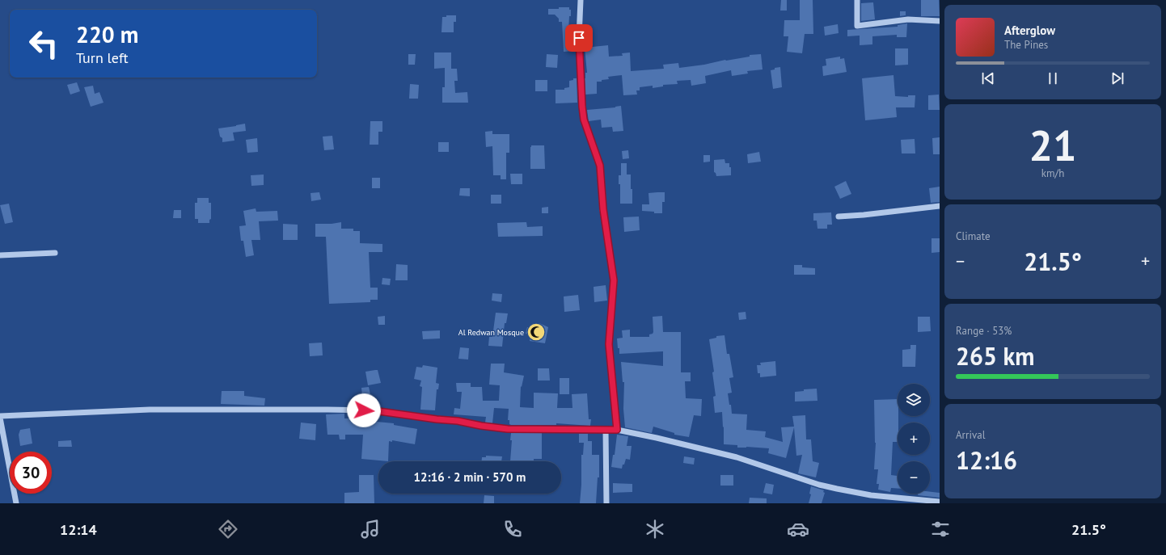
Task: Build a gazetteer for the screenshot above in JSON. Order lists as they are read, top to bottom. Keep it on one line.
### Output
{"places":{"mosque":["Al Redwan Mosque"]},"page":{"turn":["220 m","Turn left"],"song":["Afterglow","The Pines"],"tile":[["21","km/h"],"Climate",["Range · 53%","265 km"],["Arrival","12:16"]],"heat":["−","21.5°","+"],"map_buttons":["+","−"],"limit":"30","trip":"12:16 · 2 min · 570 m","tabs":["12:14","21.5°"]}}
